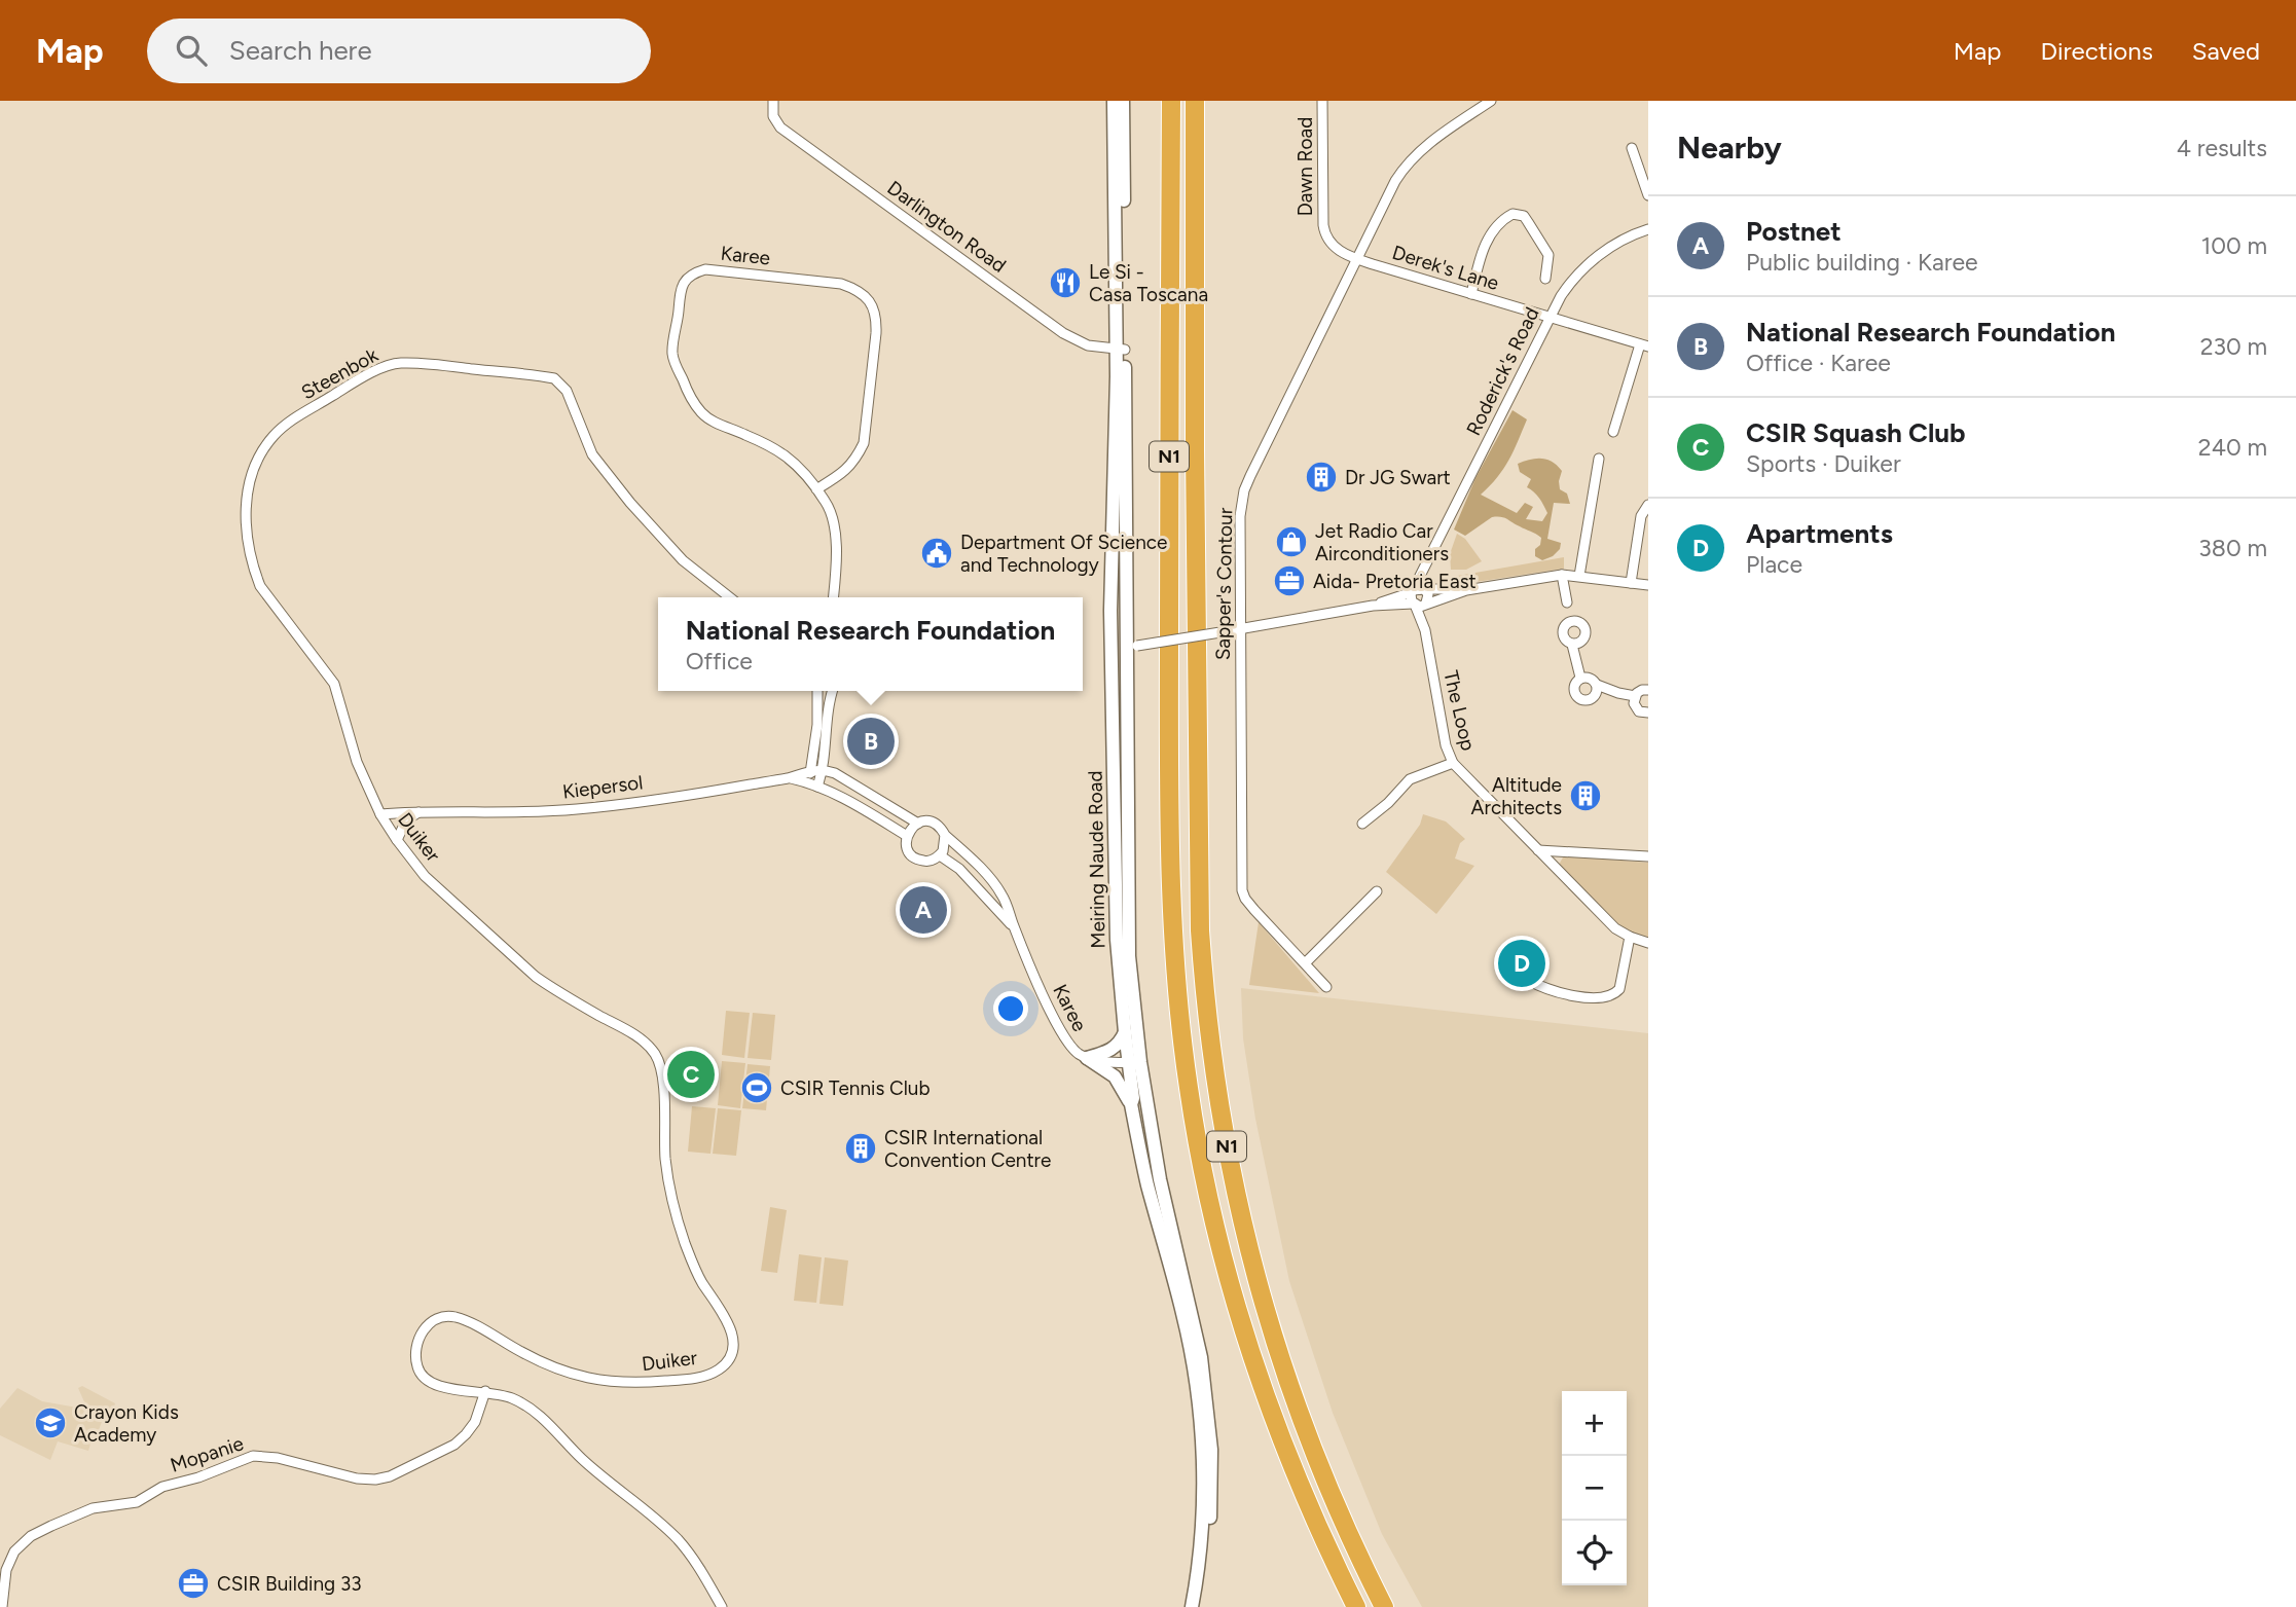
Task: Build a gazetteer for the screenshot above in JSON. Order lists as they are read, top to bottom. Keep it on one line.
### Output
{"streets":{"highway":["N1"],"street":["Dawn Road","Darlington Road","Karee","Derek's Lane","Roderick's Road","Steenbok","Sapper's Contour","The Loop","Kiepersol","Duiker","Meiring Naude Road","Mopanie"]},"crossings":[["Dawn Road","Derek's Lane"],["Dawn Road","Sapper's Contour"],["Darlington Road","Meiring Naude Road"],["Karee","Meiring Naude Road"],["Derek's Lane","Roderick's Road"],["Derek's Lane","Sapper's Contour"],["Roderick's Road","The Loop"],["Steenbok","Kiepersol"],["Steenbok","Duiker"],["Kiepersol","Duiker"],["Duiker","Mopanie"]],"places":{"restaurant":["Le Si - Casa Toscana"],"building":["Dr JG Swart","Altitude Architects","CSIR International Convention Centre"],"shop":["Jet Radio Car Airconditioners"],"public building":["Department Of Science and Technology"],"office":["Aida- Pretoria East","CSIR Building 33"],"sports":["CSIR Tennis Club"],"school or university":["Crayon Kids Academy"]},"page":{"header":"Map","search":"Search here","nav":["Map","Directions","Saved"],"heading":["Nearby","4 results"],"list":[{"mark":"A","name":"Postnet","note":"Public building · Karee","value":"100 m"},{"mark":"B","name":"National Research Foundation","note":"Office · Karee","value":"230 m"},{"mark":"C","name":"CSIR Squash Club","note":"Sports · Duiker","value":"240 m"},{"mark":"D","name":"Apartments","note":"Place","value":"380 m"}],"popup":["National Research Foundation","Office"],"pins":["B","A","D","C"],"map_buttons":["+","−"]}}
